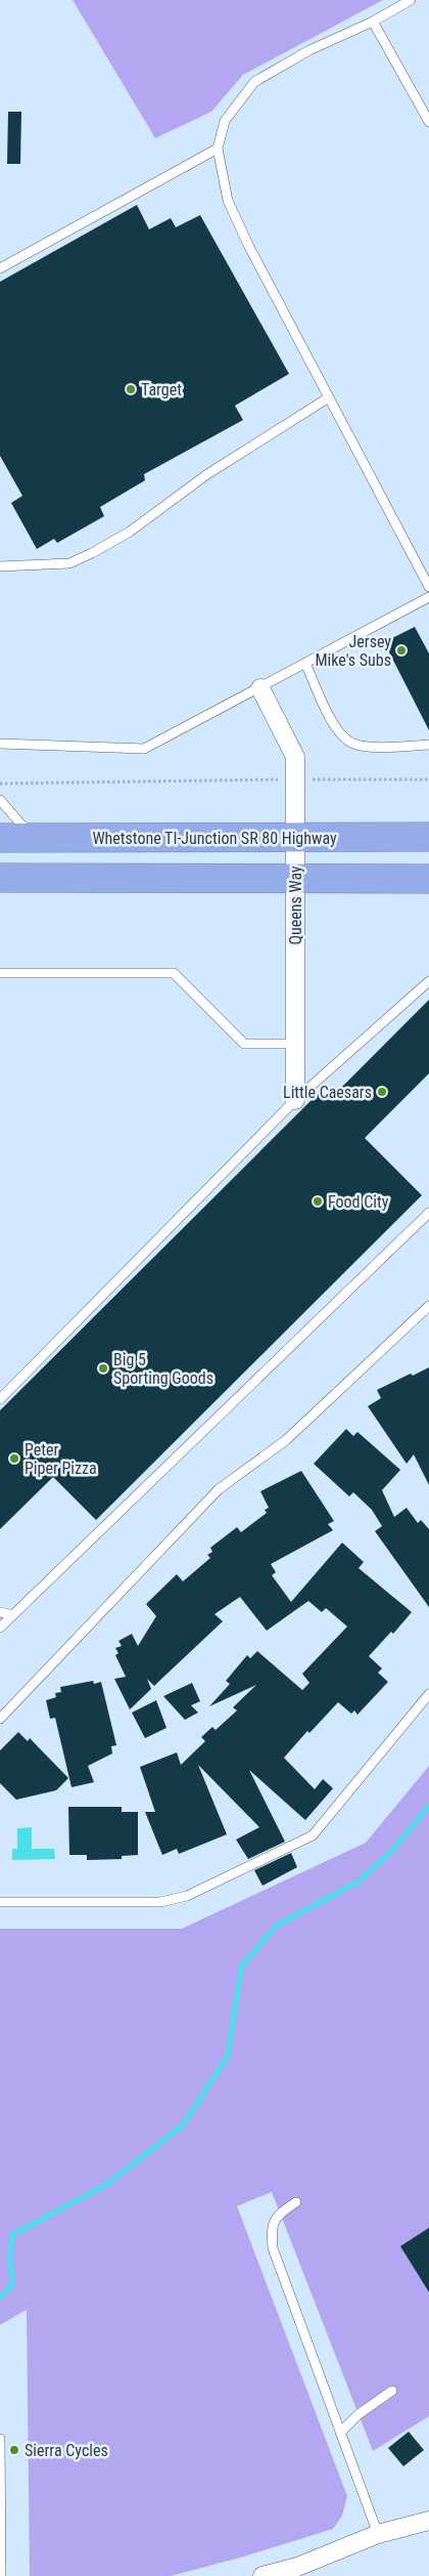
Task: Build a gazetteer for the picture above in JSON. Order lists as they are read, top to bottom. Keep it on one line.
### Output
{"streets":{"highway":["Whetstone TI-Junction SR 80 Highway"],"street":["Queens Way"]},"crossings":[["Whetstone TI-Junction SR 80 Highway","Queens Way"]],"places":["Target","Jersey Mike's Subs","Little Caesars","Food City","Big 5 Sporting Goods","Peter Piper Pizza","Sierra Cycles"]}
